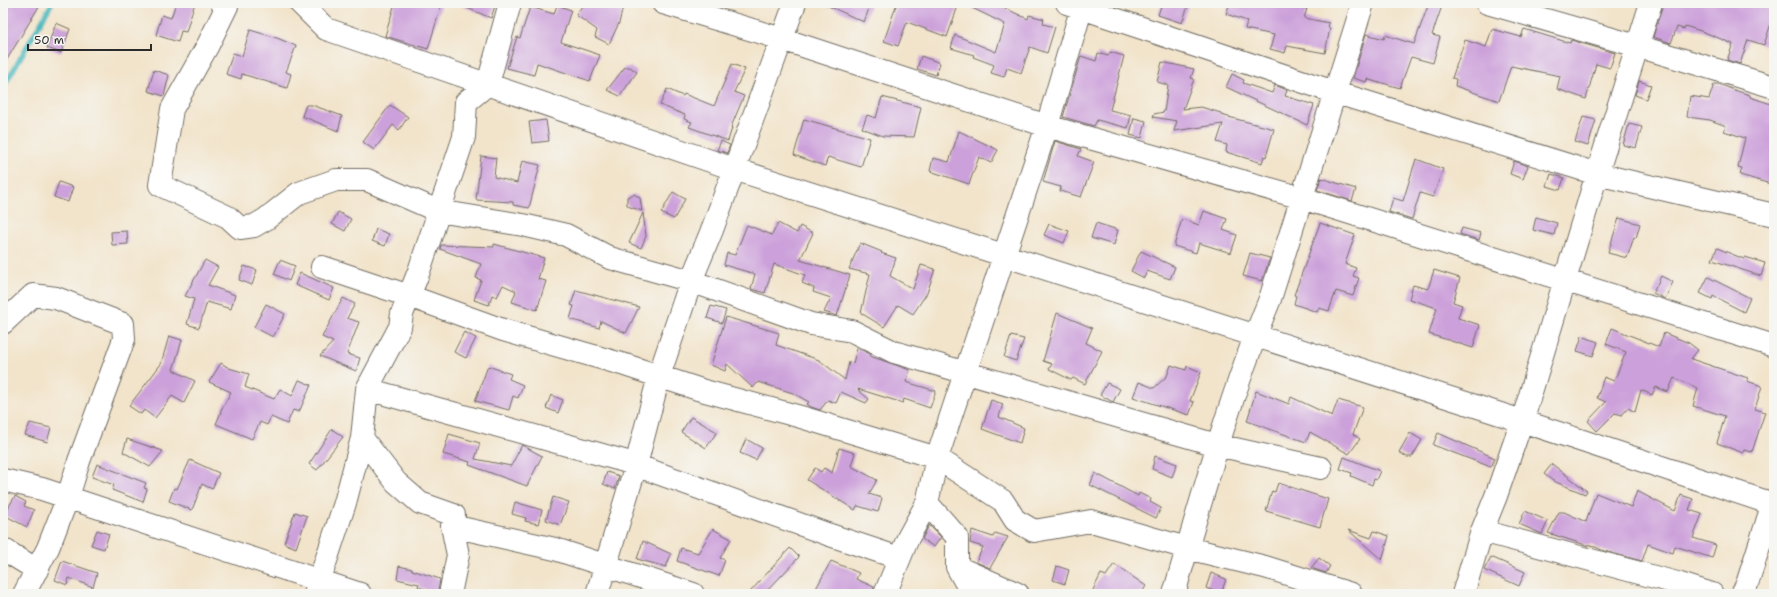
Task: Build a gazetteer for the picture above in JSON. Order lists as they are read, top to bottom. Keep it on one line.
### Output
{"scale_bar":"50 m"}
